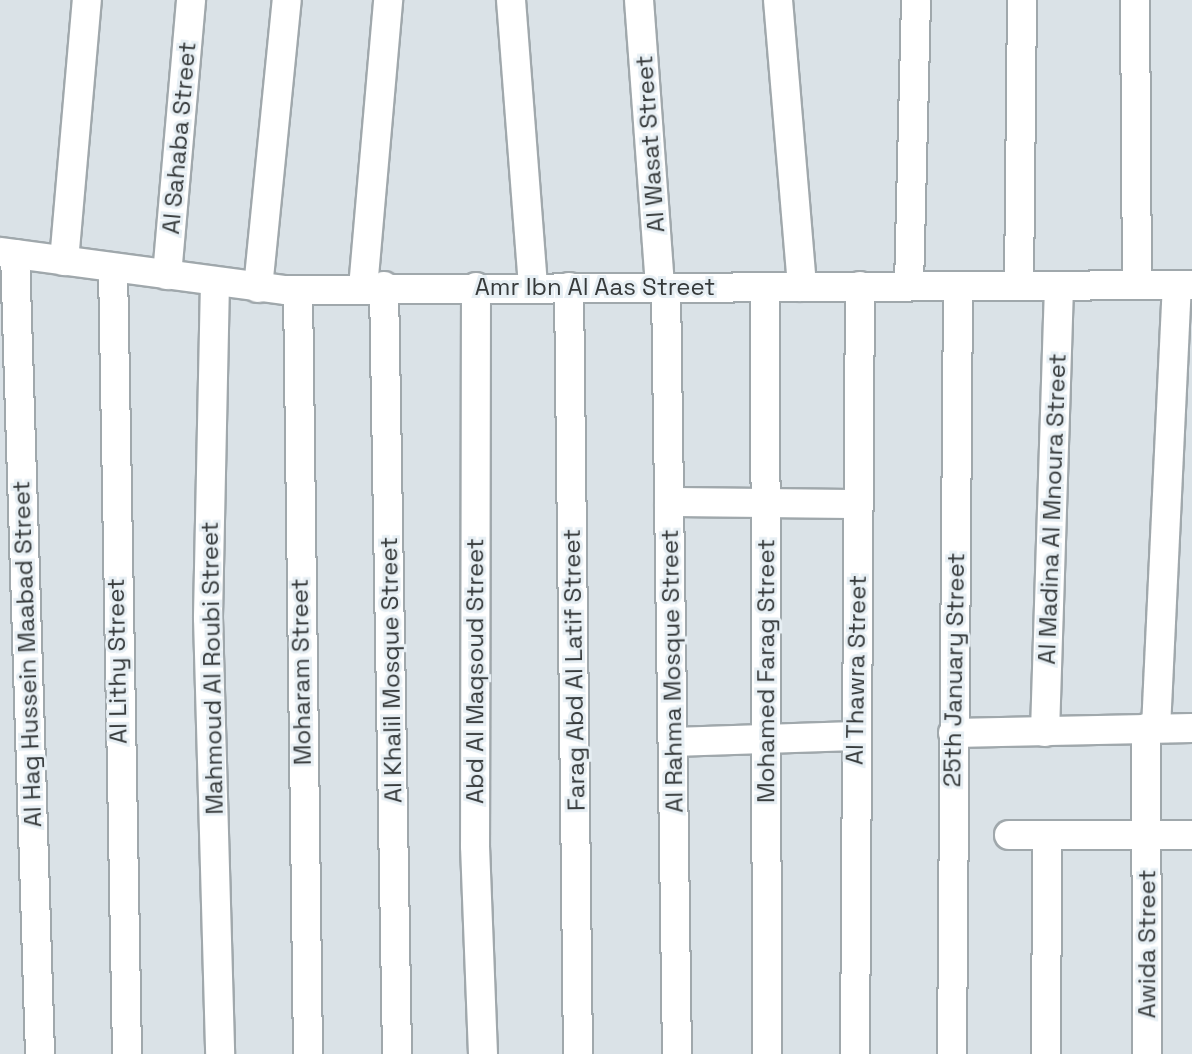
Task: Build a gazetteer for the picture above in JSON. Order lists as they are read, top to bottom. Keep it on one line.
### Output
{"streets":{"street":["Al Sahaba Street","Al Wasat Street","Amr Ibn Al Aas Street","Al Madina Al Mnoura Street","Al Hag Hussein Maabad Street","Al Lithy Street","Mahmoud Al Roubi Street","Al Khalil Mosque Street","Farag Abd Al Latif Street","Al Thawra Street","25th January Street","Abd Al Maqsoud Street","Al Rahma Mosque Street","Mohamed Farag Street","Moharam Street","Awida Street"]},"crossings":[["Al Sahaba Street","Amr Ibn Al Aas Street"],["Al Wasat Street","Amr Ibn Al Aas Street"],["Al Wasat Street","Al Rahma Mosque Street"],["Amr Ibn Al Aas Street","Al Madina Al Mnoura Street"],["Amr Ibn Al Aas Street","Al Hag Hussein Maabad Street"],["Amr Ibn Al Aas Street","Al Lithy Street"],["Amr Ibn Al Aas Street","Mahmoud Al Roubi Street"],["Amr Ibn Al Aas Street","Al Khalil Mosque Street"],["Amr Ibn Al Aas Street","Farag Abd Al Latif Street"],["Amr Ibn Al Aas Street","Al Thawra Street"],["Amr Ibn Al Aas Street","25th January Street"],["Amr Ibn Al Aas Street","Abd Al Maqsoud Street"],["Amr Ibn Al Aas Street","Al Rahma Mosque Street"],["Amr Ibn Al Aas Street","Mohamed Farag Street"],["Amr Ibn Al Aas Street","Moharam Street"],["Amr Ibn Al Aas Street","Awida Street"]]}
